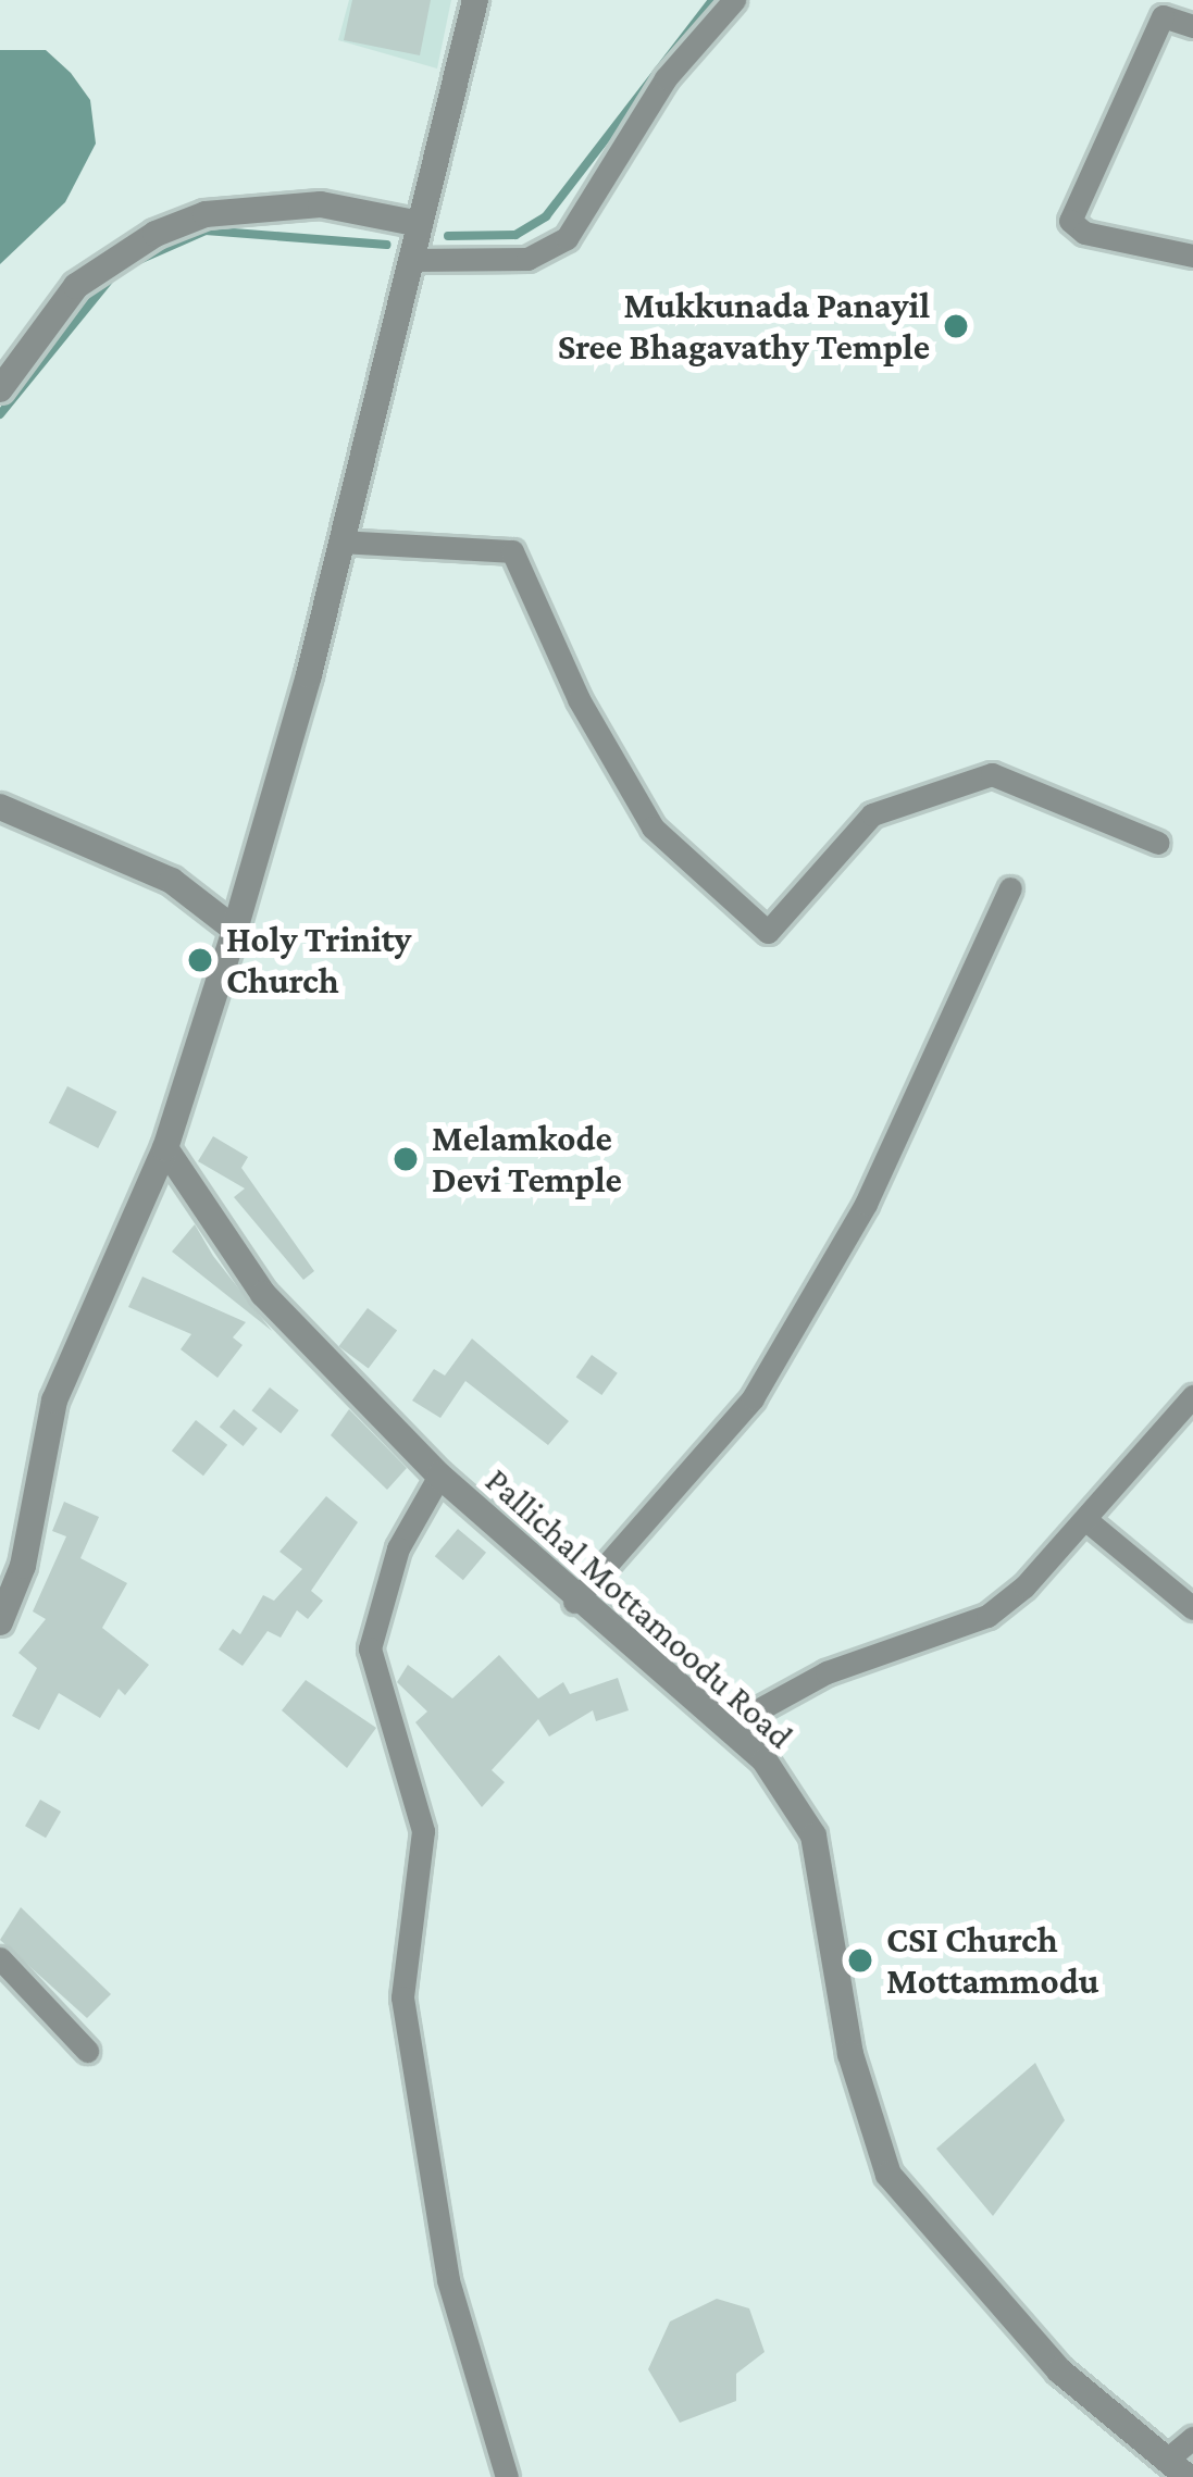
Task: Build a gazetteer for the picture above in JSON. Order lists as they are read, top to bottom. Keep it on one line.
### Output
{"streets":{"street":["Pallichal Mottamoodu Road"]},"places":["Mukkunada Panayil Sree Bhagavathy Temple","Holy Trinity Church","Melamkode Devi Temple","CSI Church Mottammodu"]}
